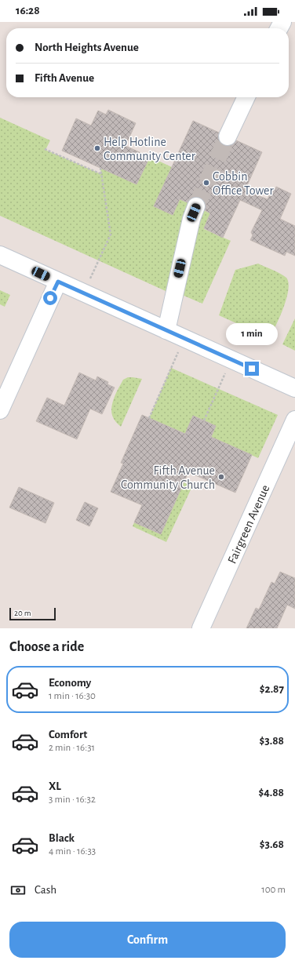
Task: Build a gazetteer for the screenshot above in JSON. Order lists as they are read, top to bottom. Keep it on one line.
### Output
{"streets":{"street":["Fairgreen Avenue"]},"places":["Help Hotline Community Center","Cobbin Office Tower","Fifth Avenue Community Church"],"scale_bar":"20 m","page":{"status":"16:28","banner":["North Heights Avenue","Fifth Avenue"],"bubble":"1 min","scale":"20 m","heading":"Choose a ride","list":[{"name":"Economy","note":"1 min · 16:30","value":"$2.87"},{"name":"Comfort","note":"2 min · 16:31","value":"$3.88"},{"name":"XL","note":"3 min · 16:32","value":"$4.88"},{"name":"Black","note":"4 min · 16:33","value":"$3.68"}],"pay":["Cash","100 m"],"buttons":"Confirm"}}
